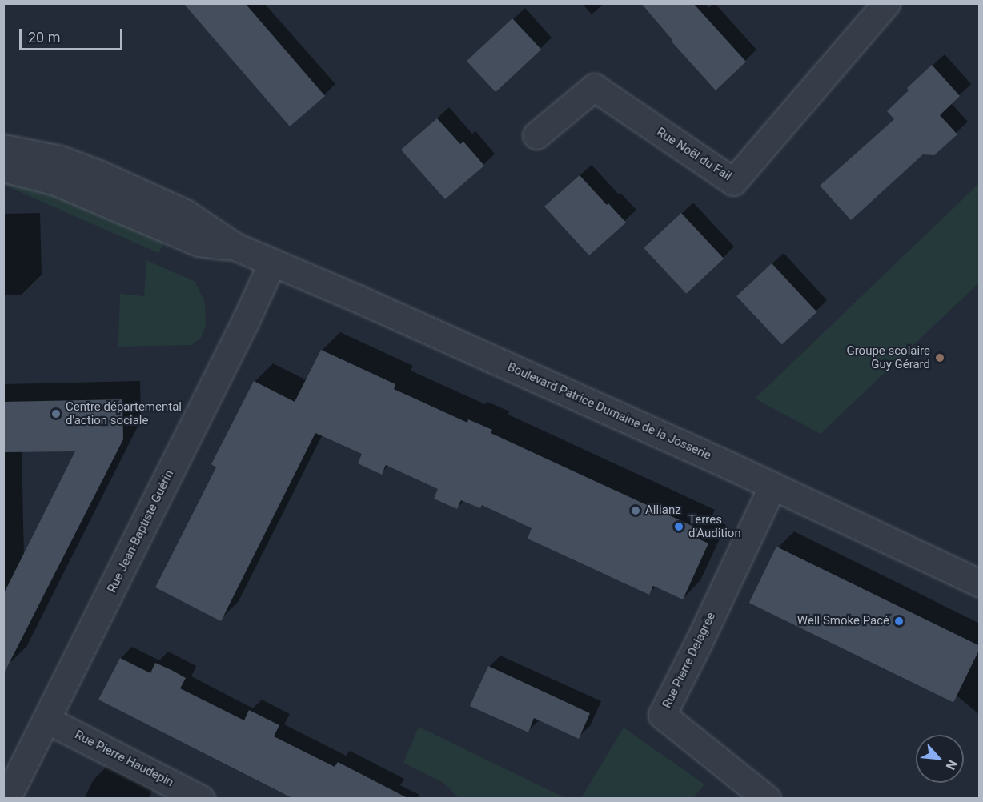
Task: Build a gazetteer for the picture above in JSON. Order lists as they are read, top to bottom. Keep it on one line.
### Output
{"streets":{"street":["Rue Noël du Fail","Boulevard Patrice Dumaine de la Josserie","Rue Jean-Baptiste Guérin","Rue Pierre Delagrée","Rue Pierre Haudepin"]},"crossings":[["Boulevard Patrice Dumaine de la Josserie","Rue Jean-Baptiste Guérin"],["Boulevard Patrice Dumaine de la Josserie","Rue Pierre Delagrée"],["Rue Jean-Baptiste Guérin","Rue Pierre Haudepin"]],"places":["Groupe scolaire Guy Gérard","Centre départemental d'action sociale","Allianz","Terres d'Audition","Well Smoke Pacé"],"scale_bar":"20 m","north":"bottom right"}
